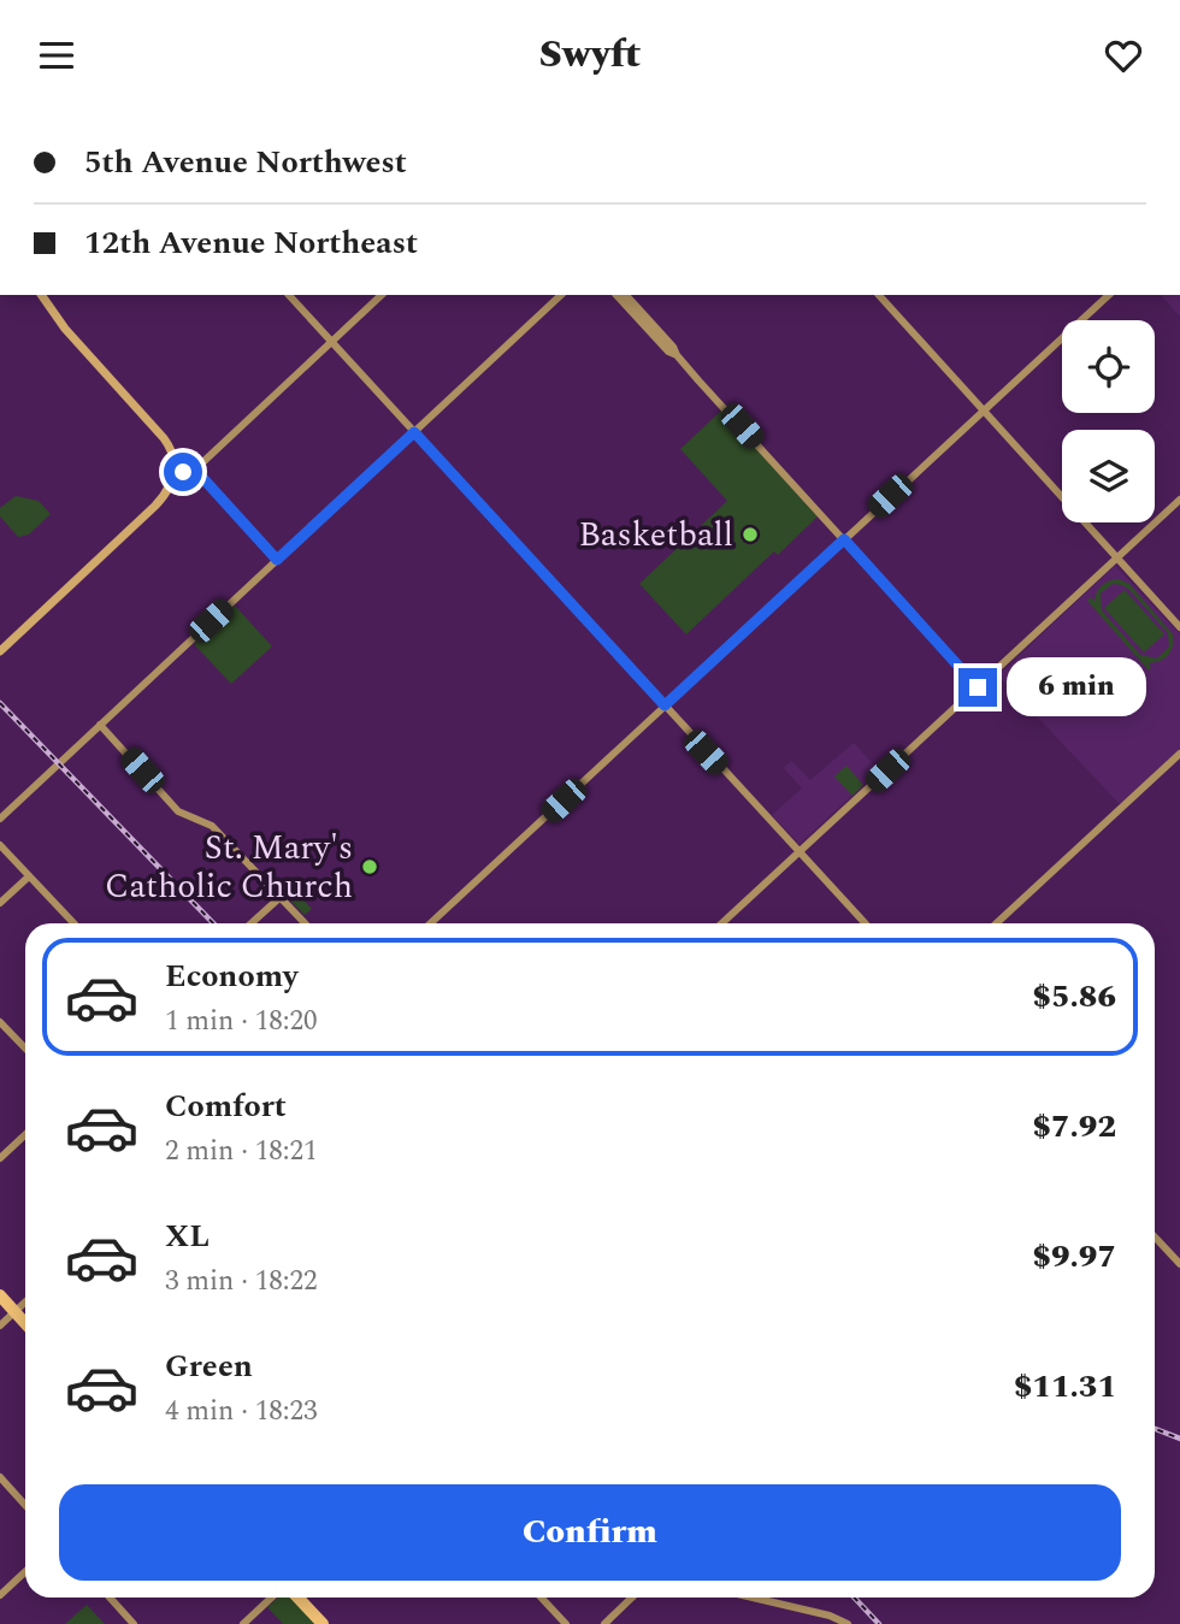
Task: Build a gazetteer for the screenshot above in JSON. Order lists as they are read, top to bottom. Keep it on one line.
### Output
{"places":["Basketball","St. Mary's Catholic Church"],"page":{"header":"Swyft","banner":["5th Avenue Northwest","12th Avenue Northeast"],"bubble":"6 min","list":[{"name":"Economy","note":"1 min · 18:20","value":"$5.86"},{"name":"Comfort","note":"2 min · 18:21","value":"$7.92"},{"name":"XL","note":"3 min · 18:22","value":"$9.97"},{"name":"Green","note":"4 min · 18:23","value":"$11.31"}],"buttons":"Confirm"}}
